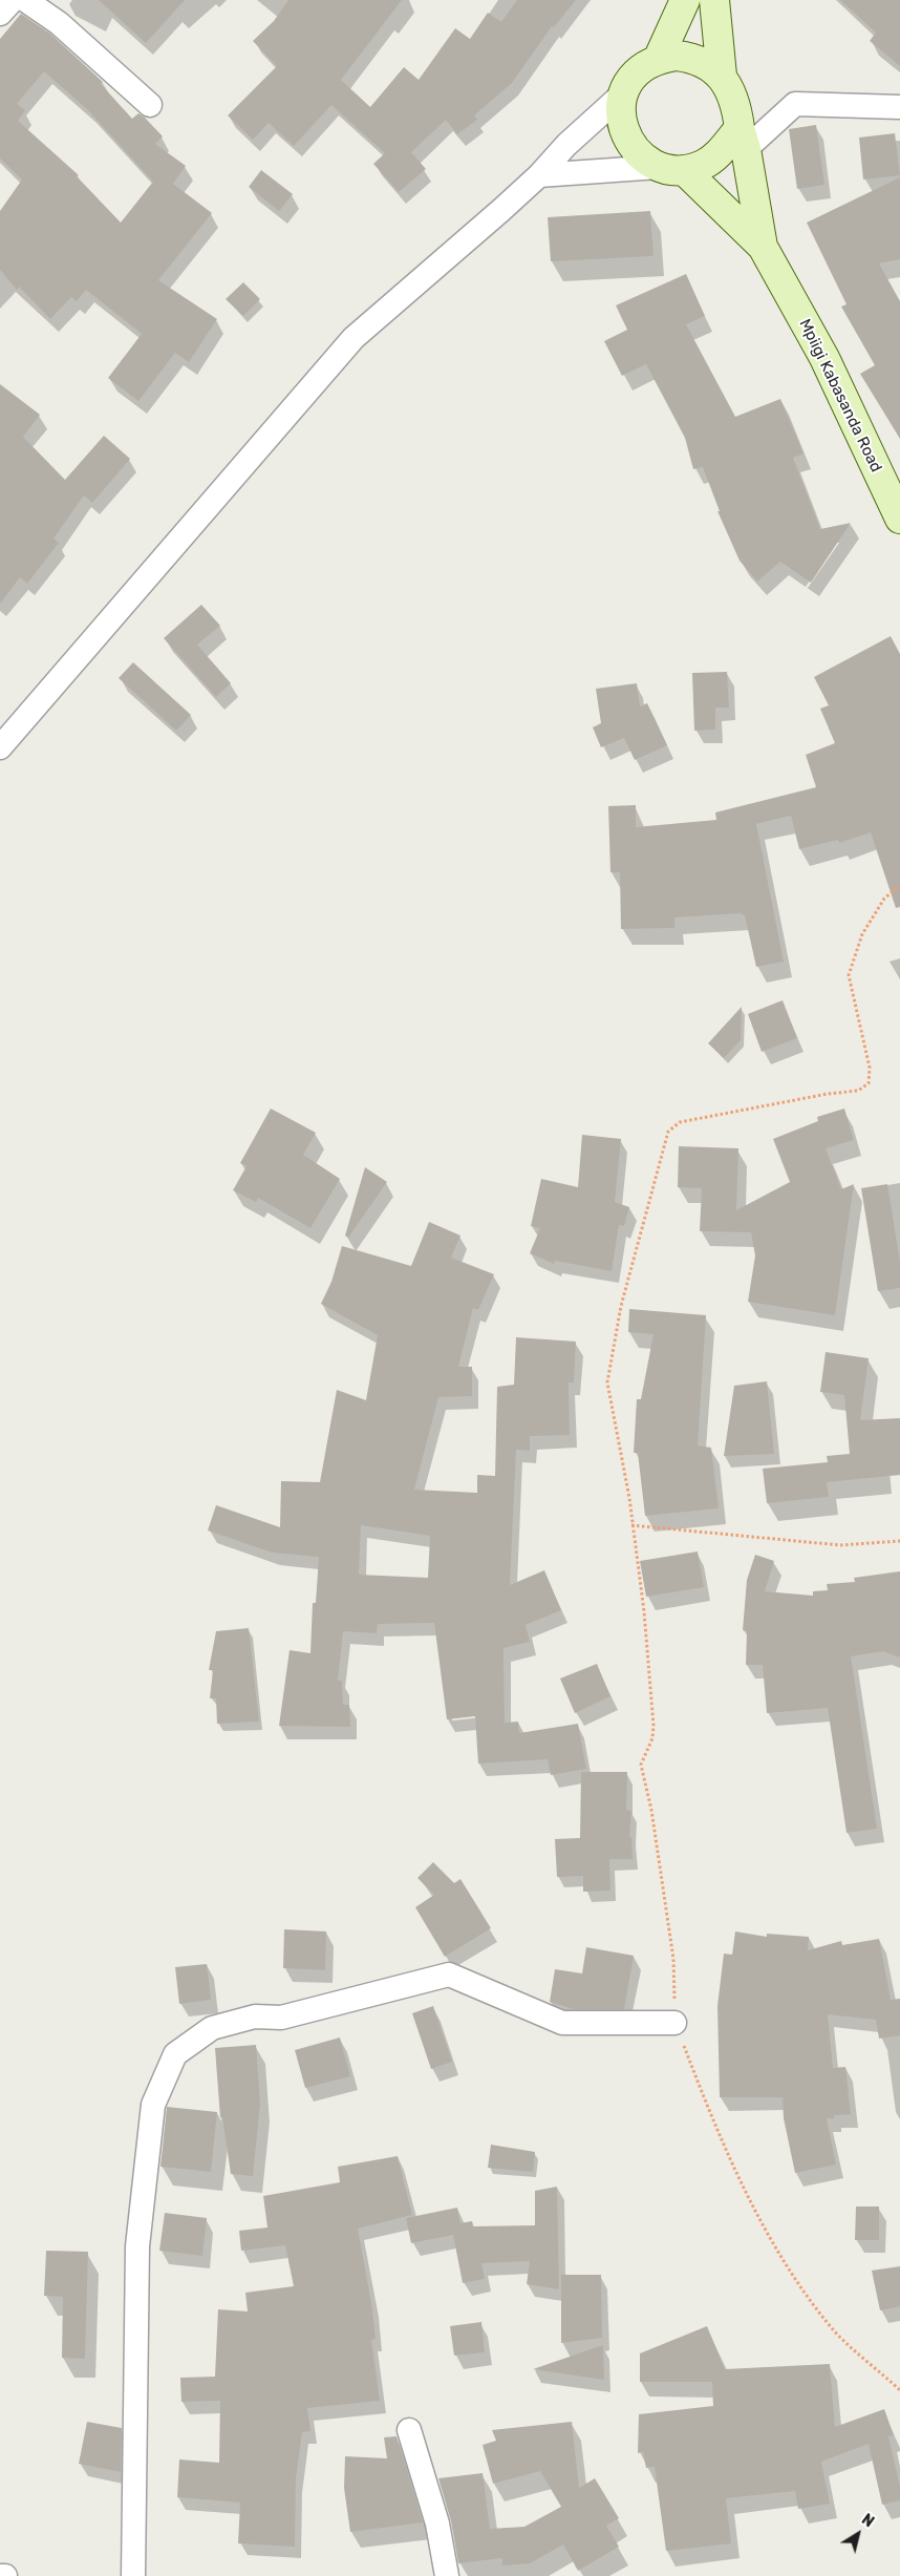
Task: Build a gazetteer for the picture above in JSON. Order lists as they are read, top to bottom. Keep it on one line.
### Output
{"streets":{"main road":["Mpiigi Kabasanda Road"]},"north":"top right"}
